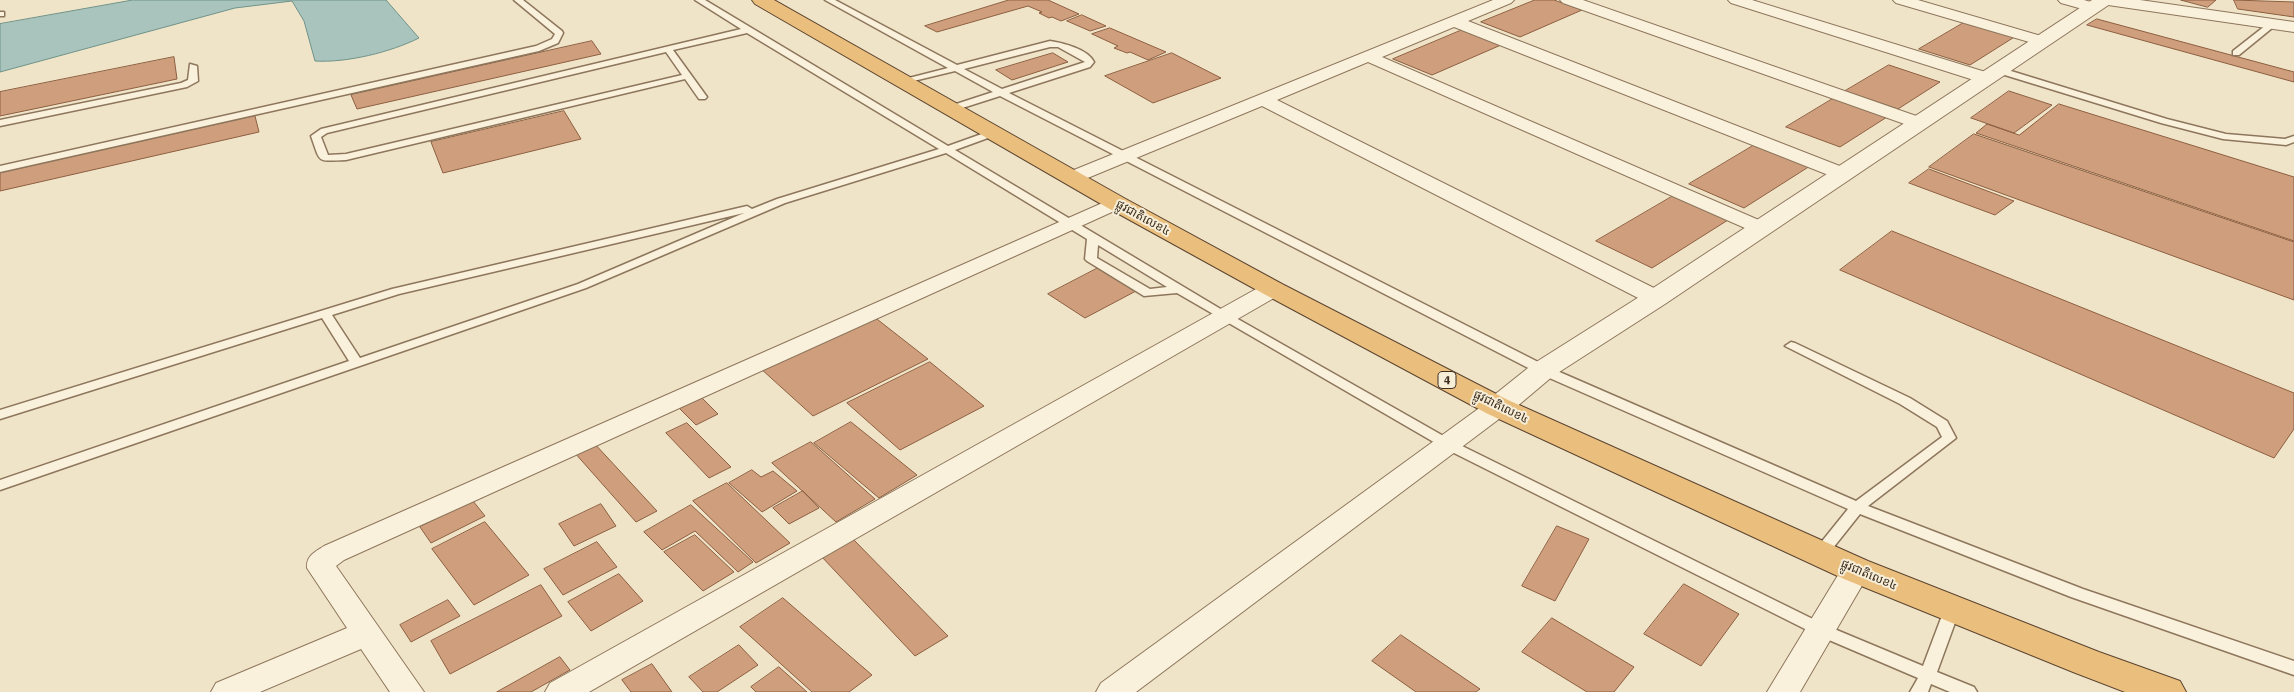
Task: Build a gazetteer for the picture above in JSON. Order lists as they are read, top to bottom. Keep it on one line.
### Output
{"streets":{"highway":["ផ្លូវជាតិលេខ៤","4"]}}
